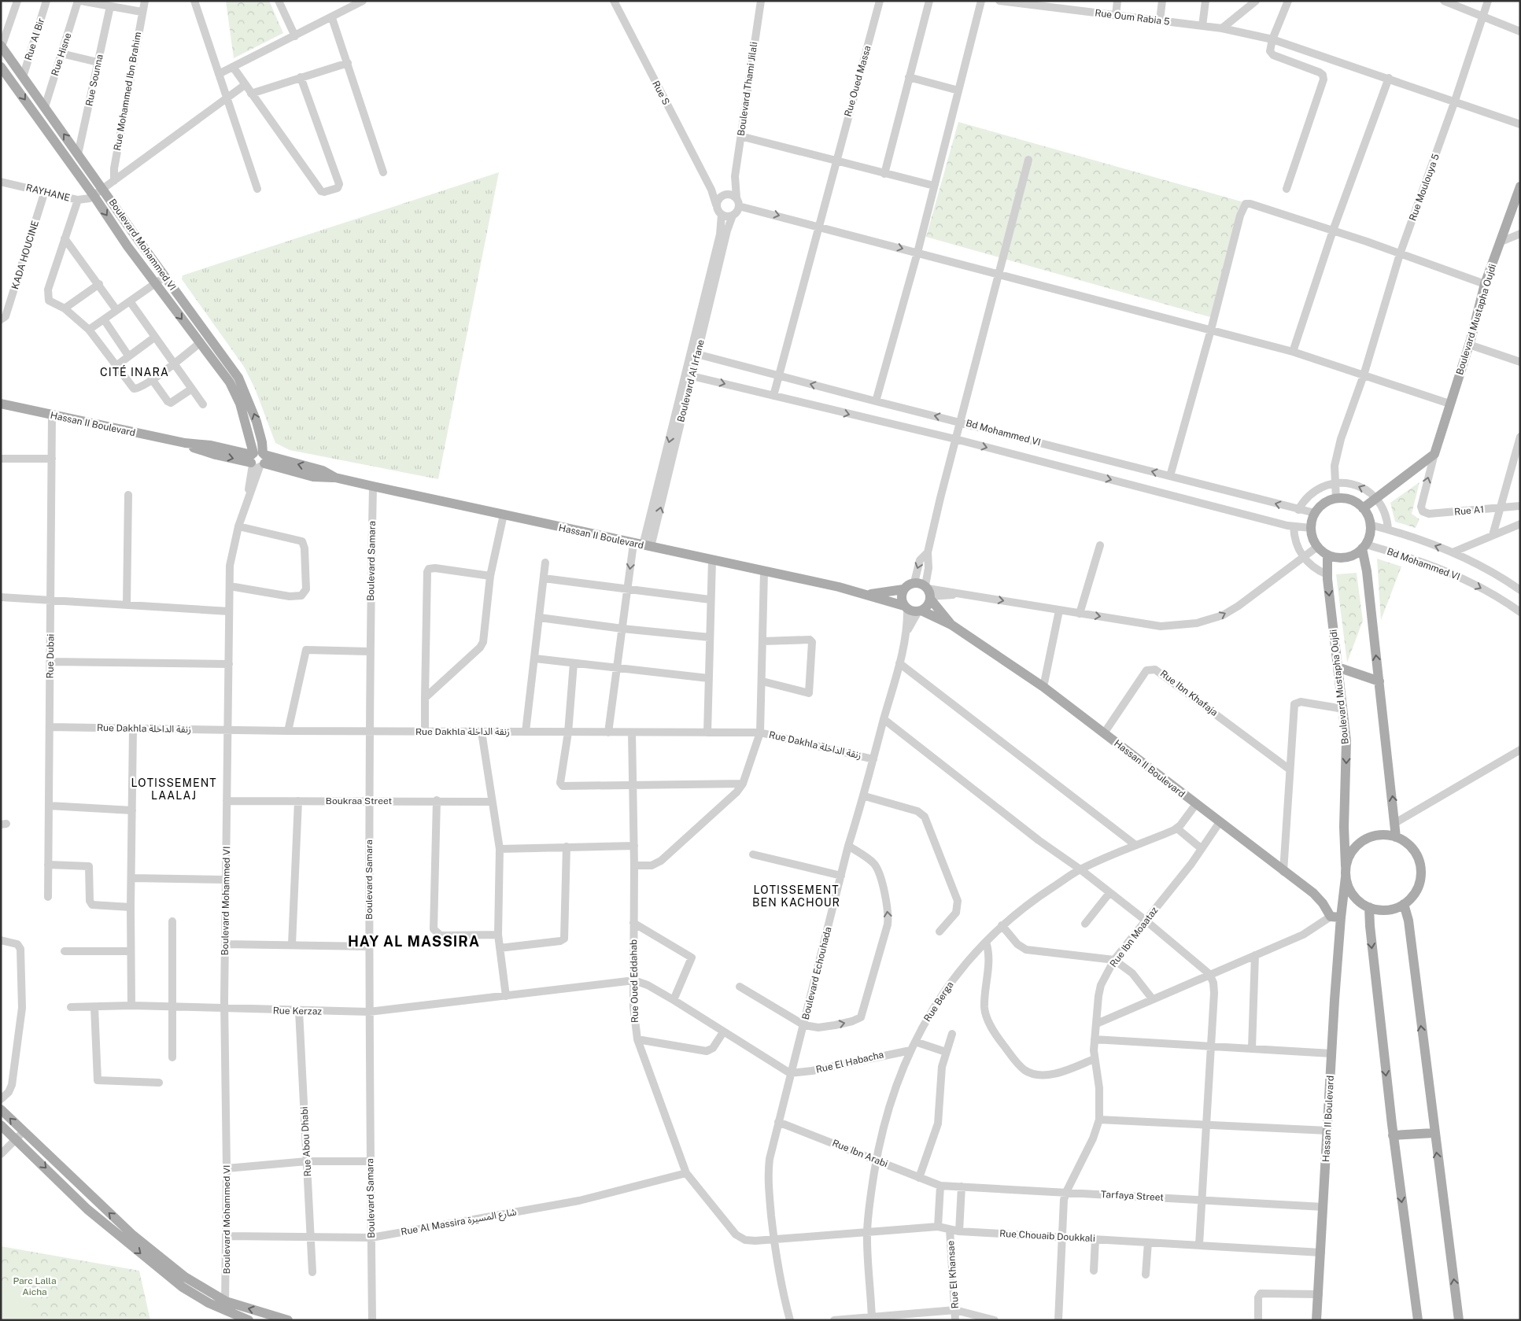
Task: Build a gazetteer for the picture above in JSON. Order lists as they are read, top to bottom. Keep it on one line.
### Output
{"streets":{"main road":["Boulevard Mohammed VI","Boulevard Mustapha Oujdi","Hassan II Boulevard"],"street":["Rue Oum Rabia 5","Rue Al Bir","Rue Hisne","Rue Sounna","Rue Oued Massa","Boulevard Thami Jilali","Rue Mohammed Ibn Brahim","Rue S","Rue Moulouya 5","RAYHANE","KADA HOUCINE","Boulevard Al Irfane","Bd Mohammed VI","Rue A1","Boulevard Samara","Rue Dubai","Rue Ibn Khafaja","Rue Dakhla زنقة الداخلة","Boukraa Street","Rue Ibn Moaataz","Boulevard Echouhada","Rue Oued Eddahab","Rue Berga","Rue Kerzaz","Rue El Habacha","Rue Abou Dhabi","Rue Ibn Arabi","Tarfaya Street","Rue Al Massira شارع المسيرة","Rue Chouaib Doukkali","Rue El Khansae"]},"crossings":[["Rue Oum Rabia 5","Rue Moulouya 5"],["Rue Al Bir","Boulevard Mohammed VI"],["Rue Hisne","Boulevard Mohammed VI"],["Rue Sounna","Boulevard Mohammed VI"],["Rue Oued Massa","Bd Mohammed VI"],["Rue S","Boulevard Al Irfane"],["Rue Moulouya 5","Boulevard Mustapha Oujdi"],["Rue Moulouya 5","Bd Mohammed VI"],["RAYHANE","Boulevard Mohammed VI"],["RAYHANE","KADA HOUCINE"],["Boulevard Mohammed VI","Hassan II Boulevard"],["Boulevard Mohammed VI","Rue Dakhla زنقة الداخلة"],["Boulevard Mohammed VI","Boukraa Street"],["Boulevard Mohammed VI","Rue Kerzaz"],["Boulevard Mohammed VI","Rue Al Massira شارع المسيرة"],["Boulevard Mustapha Oujdi","Hassan II Boulevard"],["Boulevard Mustapha Oujdi","Bd Mohammed VI"],["Boulevard Mustapha Oujdi","Rue A1"],["Boulevard Al Irfane","Hassan II Boulevard"],["Boulevard Al Irfane","Bd Mohammed VI"],["Boulevard Al Irfane","Rue Dakhla زنقة الداخلة"],["Hassan II Boulevard","Boulevard Samara"],["Hassan II Boulevard","Rue Dubai"],["Hassan II Boulevard","Rue Ibn Khafaja"],["Hassan II Boulevard","Rue Ibn Moaataz"],["Hassan II Boulevard","Boulevard Echouhada"],["Hassan II Boulevard","Tarfaya Street"],["Hassan II Boulevard","Rue Chouaib Doukkali"],["Boulevard Samara","Rue Dakhla زنقة الداخلة"],["Boulevard Samara","Boukraa Street"],["Boulevard Samara","Rue Kerzaz"],["Boulevard Samara","Rue Al Massira شارع المسيرة"],["Rue Dubai","Rue Dakhla زنقة الداخلة"],["Rue Dakhla زنقة الداخلة","Boulevard Echouhada"],["Rue Dakhla زنقة الداخلة","Rue Oued Eddahab"],["Rue Ibn Moaataz","Tarfaya Street"],["Rue Ibn Moaataz","Rue Chouaib Doukkali"],["Boulevard Echouhada","Rue Oued Eddahab"],["Boulevard Echouhada","Rue El Habacha"],["Boulevard Echouhada","Rue Ibn Arabi"],["Boulevard Echouhada","Rue Chouaib Doukkali"],["Rue Oued Eddahab","Rue Kerzaz"],["Rue Oued Eddahab","Rue Al Massira شارع المسيرة"],["Rue Oued Eddahab","Rue Chouaib Doukkali"],["Rue Berga","Rue El Habacha"],["Rue Berga","Rue Ibn Arabi"],["Rue Berga","Rue Chouaib Doukkali"],["Rue Kerzaz","Rue Abou Dhabi"],["Rue Abou Dhabi","Rue Al Massira شارع المسيرة"],["Rue Ibn Arabi","Tarfaya Street"],["Rue Chouaib Doukkali","Rue El Khansae"]],"districts":["CITÉ INARA","LOTISSEMENT LAALAJ","LOTISSEMENT BEN KACHOUR","HAY AL MASSIRA"],"parks":["Parc Lalla Aicha"]}
